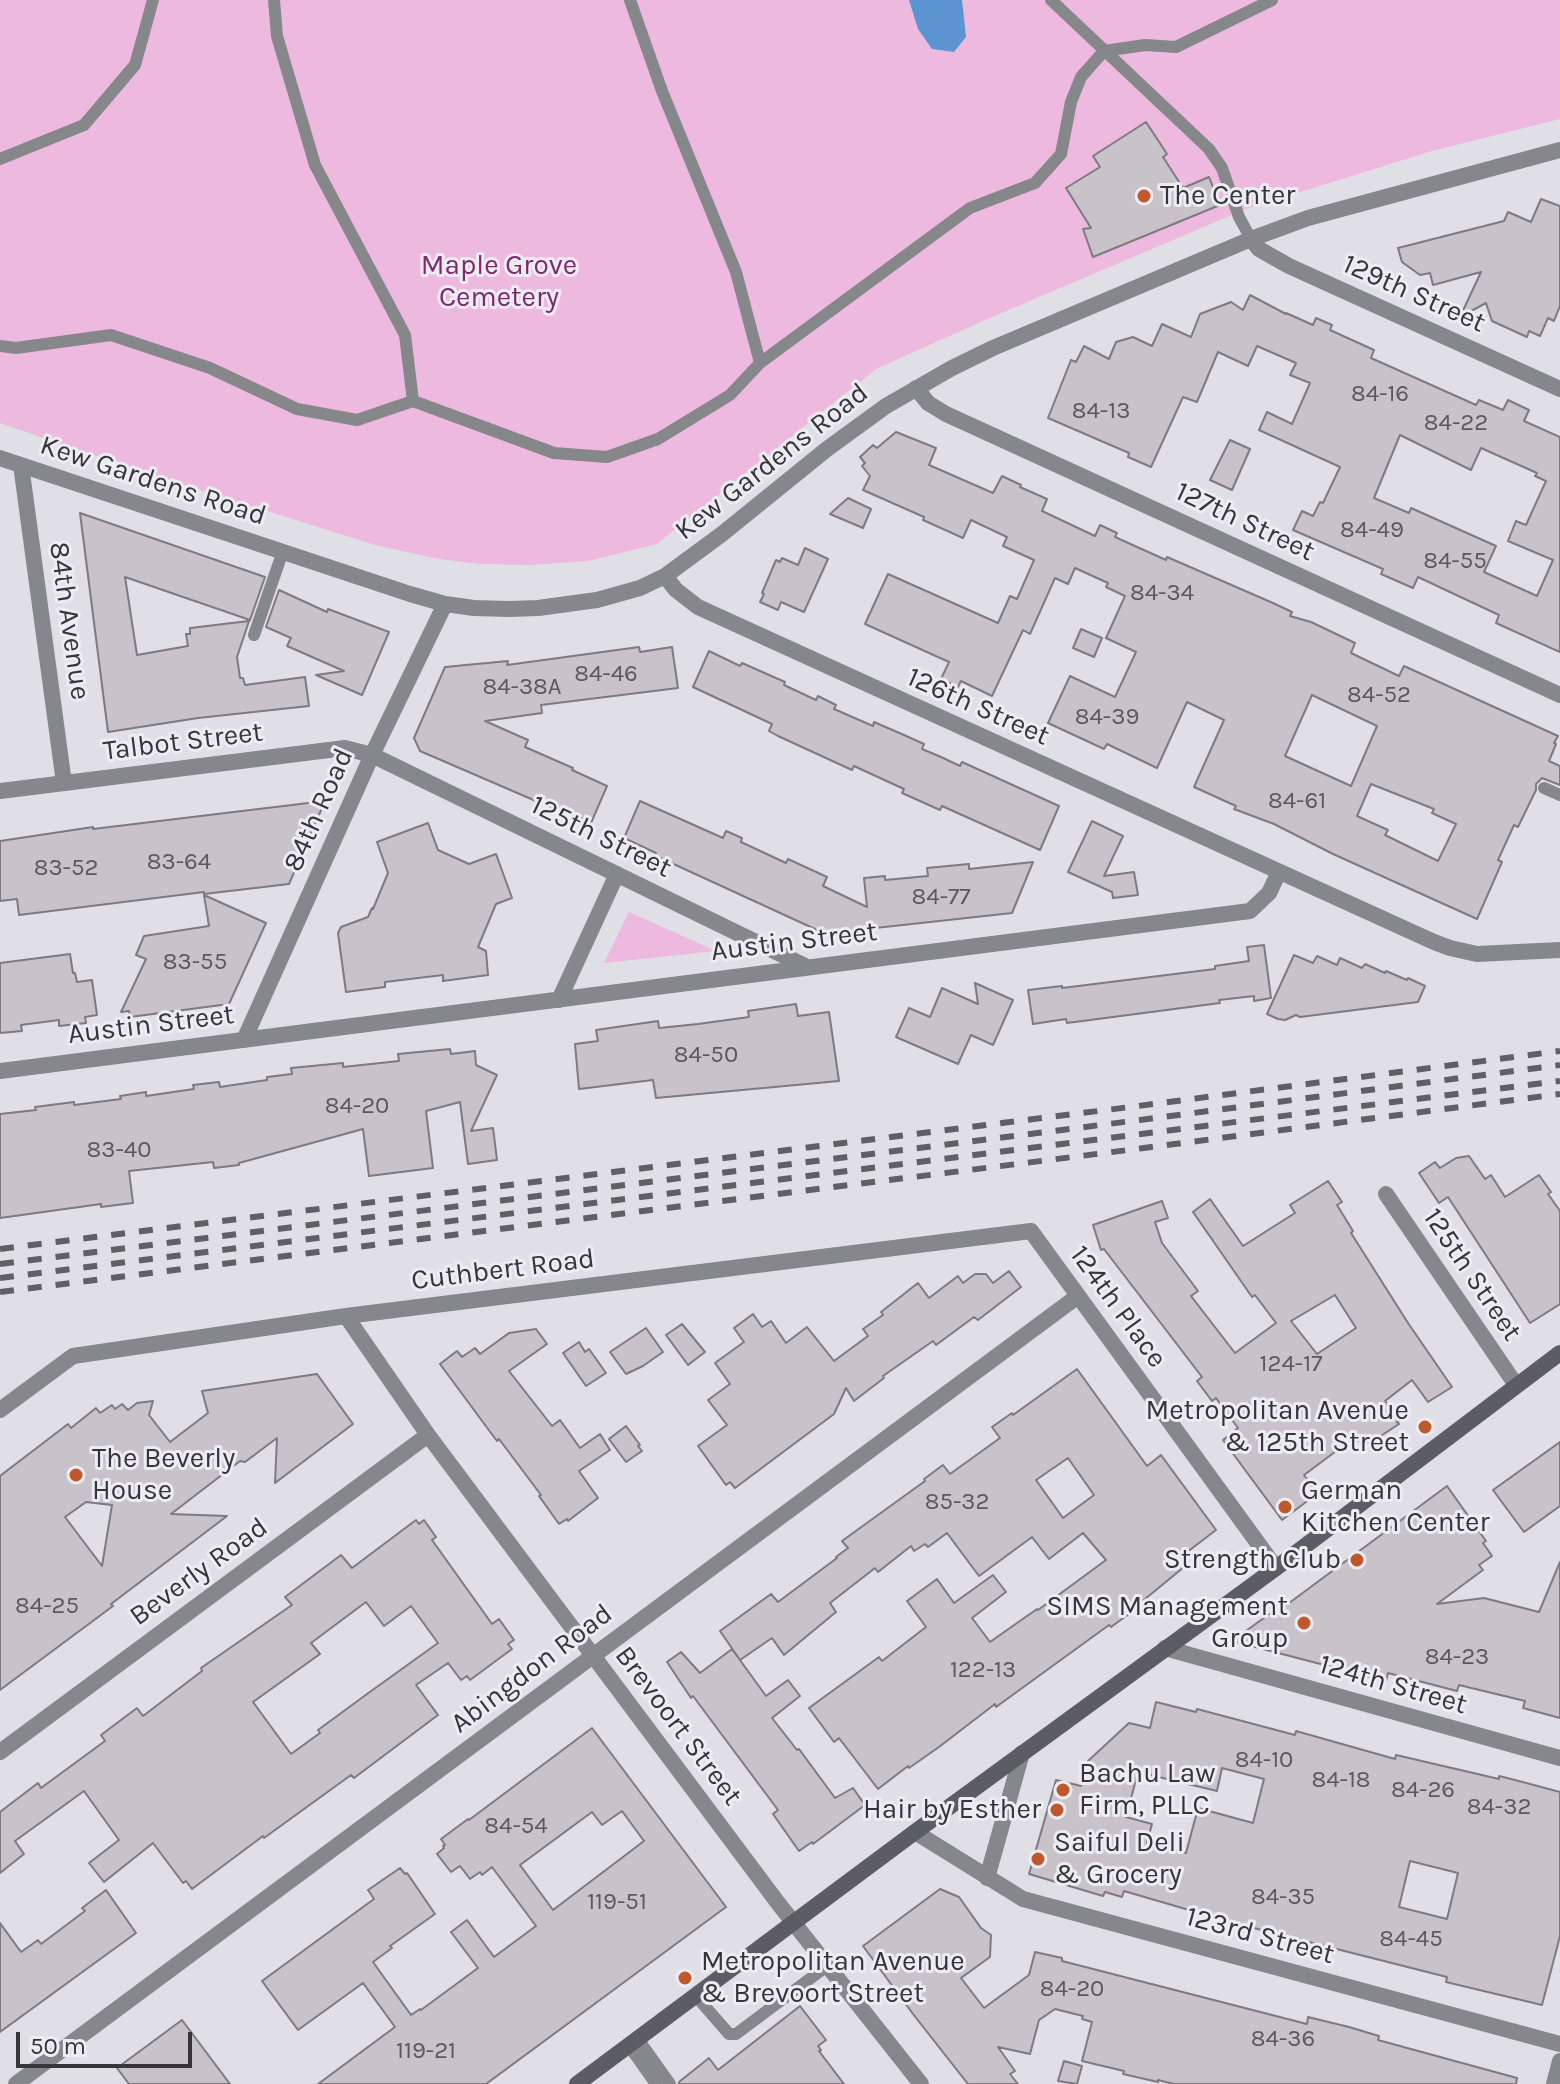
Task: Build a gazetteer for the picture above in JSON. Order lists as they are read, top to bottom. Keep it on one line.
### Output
{"streets":{"street":["129th Street","Kew Gardens Road","127th Street","84th Avenue","126th Street","Talbot Street","84th Road","125th Street","Austin Street","Cuthbert Road","124th Place","Beverly Road","Abingdon Road","124th Street","Brevoort Street","123rd Street"]},"crossings":[["129th Street","Kew Gardens Road"],["Kew Gardens Road","127th Street"],["Kew Gardens Road","84th Avenue"],["Kew Gardens Road","126th Street"],["Kew Gardens Road","84th Road"],["84th Avenue","Talbot Street"],["126th Street","Austin Street"],["Talbot Street","84th Road"],["Talbot Street","125th Street"],["84th Road","125th Street"],["84th Road","Austin Street"],["125th Street","Austin Street"],["Cuthbert Road","124th Place"],["Cuthbert Road","Brevoort Street"],["124th Place","Abingdon Road"],["Beverly Road","Brevoort Street"],["Abingdon Road","Brevoort Street"]],"parks":["Maple Grove Cemetery"],"places":["The Center","Metropolitan Avenue & 125th Street","The Beverly House","German Kitchen Center","Strength Club","SIMS Management Group","Bachu Law Firm, PLLC","Hair by Esther","Saiful Deli & Grocery","Metropolitan Avenue & Brevoort Street"],"house_numbers":["84-16","84-13","84-22","84-49","84-55","84-34","84-46","84-38A","84-52","84-39","84-61","83-64","83-52","84-77","83-55","84-50","84-20","83-40","124-17","85-32","84-25","84-23","122-13","84-10","84-18","84-26","84-32","84-54","84-35","119-51","84-45","84-20","84-36","119-21"],"scale_bar":"50 m"}
